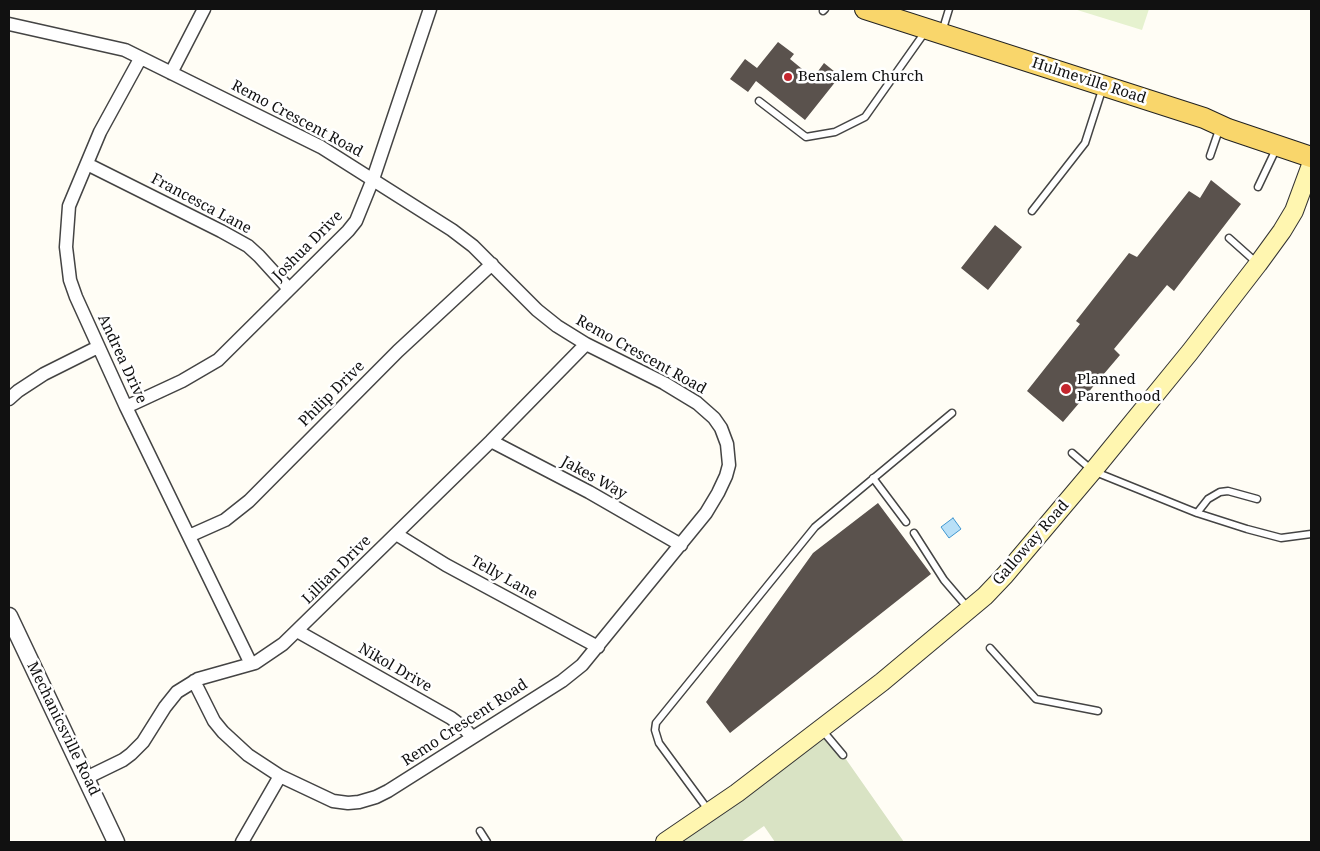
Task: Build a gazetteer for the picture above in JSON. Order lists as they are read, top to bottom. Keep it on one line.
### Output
{"streets":{"main road":["Hulmeville Road","Galloway Road"],"street":["Remo Crescent Road","Francesca Lane","Joshua Drive","Andrea Drive","Philip Drive","Jakes Way","Lillian Drive","Telly Lane","Nikol Drive","Mechanicsville Road"]},"crossings":[["Remo Crescent Road","Joshua Drive"],["Remo Crescent Road","Andrea Drive"],["Remo Crescent Road","Philip Drive"],["Remo Crescent Road","Jakes Way"],["Remo Crescent Road","Lillian Drive"],["Remo Crescent Road","Telly Lane"],["Remo Crescent Road","Nikol Drive"],["Francesca Lane","Joshua Drive"],["Francesca Lane","Andrea Drive"],["Joshua Drive","Andrea Drive"],["Andrea Drive","Philip Drive"],["Andrea Drive","Lillian Drive"],["Jakes Way","Lillian Drive"],["Lillian Drive","Telly Lane"],["Lillian Drive","Nikol Drive"],["Lillian Drive","Mechanicsville Road"]],"places":["Bensalem Church","Planned Parenthood"]}
